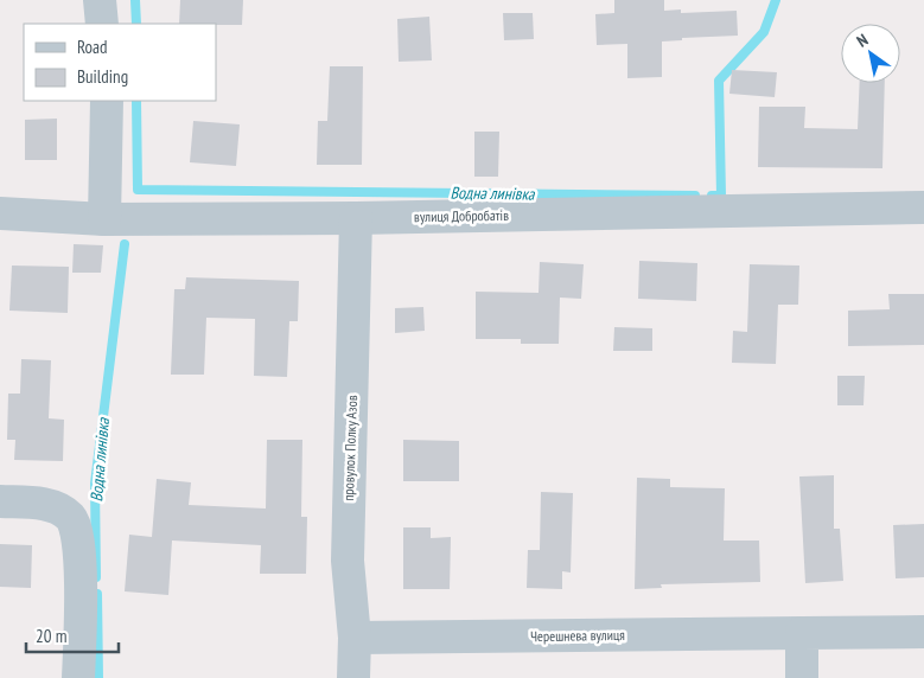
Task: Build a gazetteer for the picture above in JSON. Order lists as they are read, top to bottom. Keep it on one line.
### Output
{"streets":{"street":["вулиця Добробатів","провулок Полку Азов","Черешнева вулиця"]},"crossings":[["вулиця Добробатів","провулок Полку Азов"],["провулок Полку Азов","Черешнева вулиця"]],"water":["Водна линівка"],"legend":["Road","Building"],"scale_bar":"20 m","north":"top left"}
